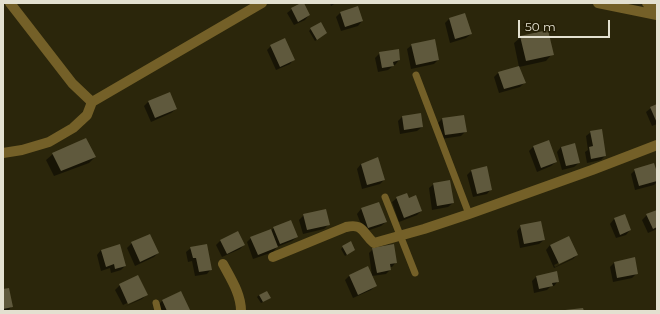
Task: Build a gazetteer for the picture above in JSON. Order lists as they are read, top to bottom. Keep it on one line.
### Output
{"scale_bar":"50 m"}
